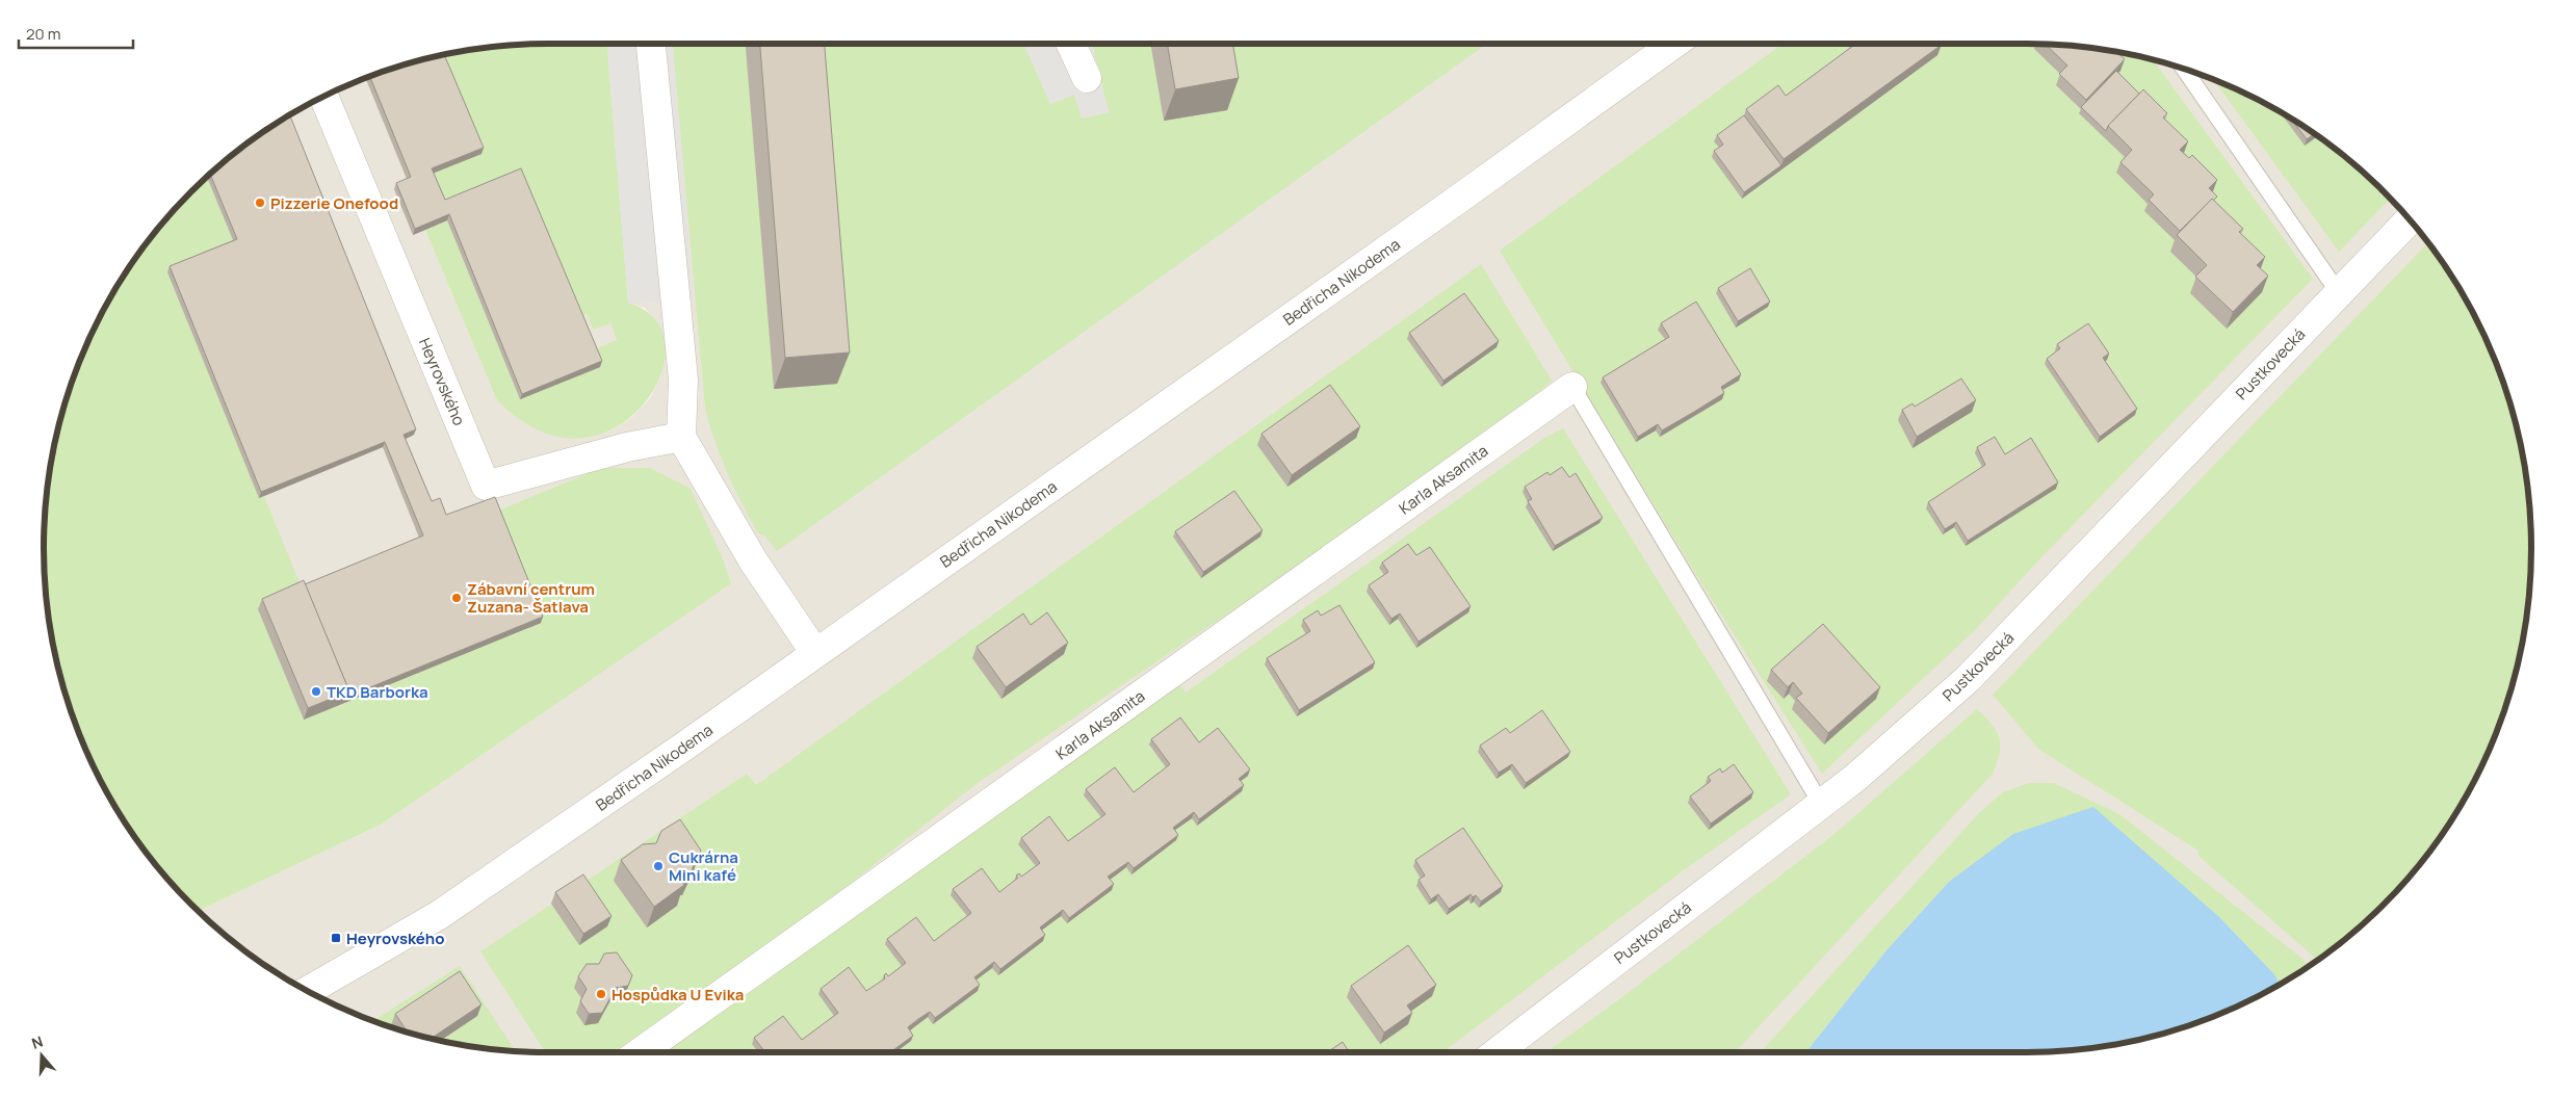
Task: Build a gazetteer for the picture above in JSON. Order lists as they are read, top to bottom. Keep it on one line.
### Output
{"streets":{"street":["Bedřicha Nikodema","Pustkovecká","Heyrovského","Karla Aksamita"]},"places":{"other":["Pizzerie Onefood","Zábavní centrum Zuzana- Šatlava","TKD Barborka","Cukrárna Mini kafé","Hospůdka U Evika"],"transit":["Heyrovského"]},"scale_bar":"20 m","north":"top"}
